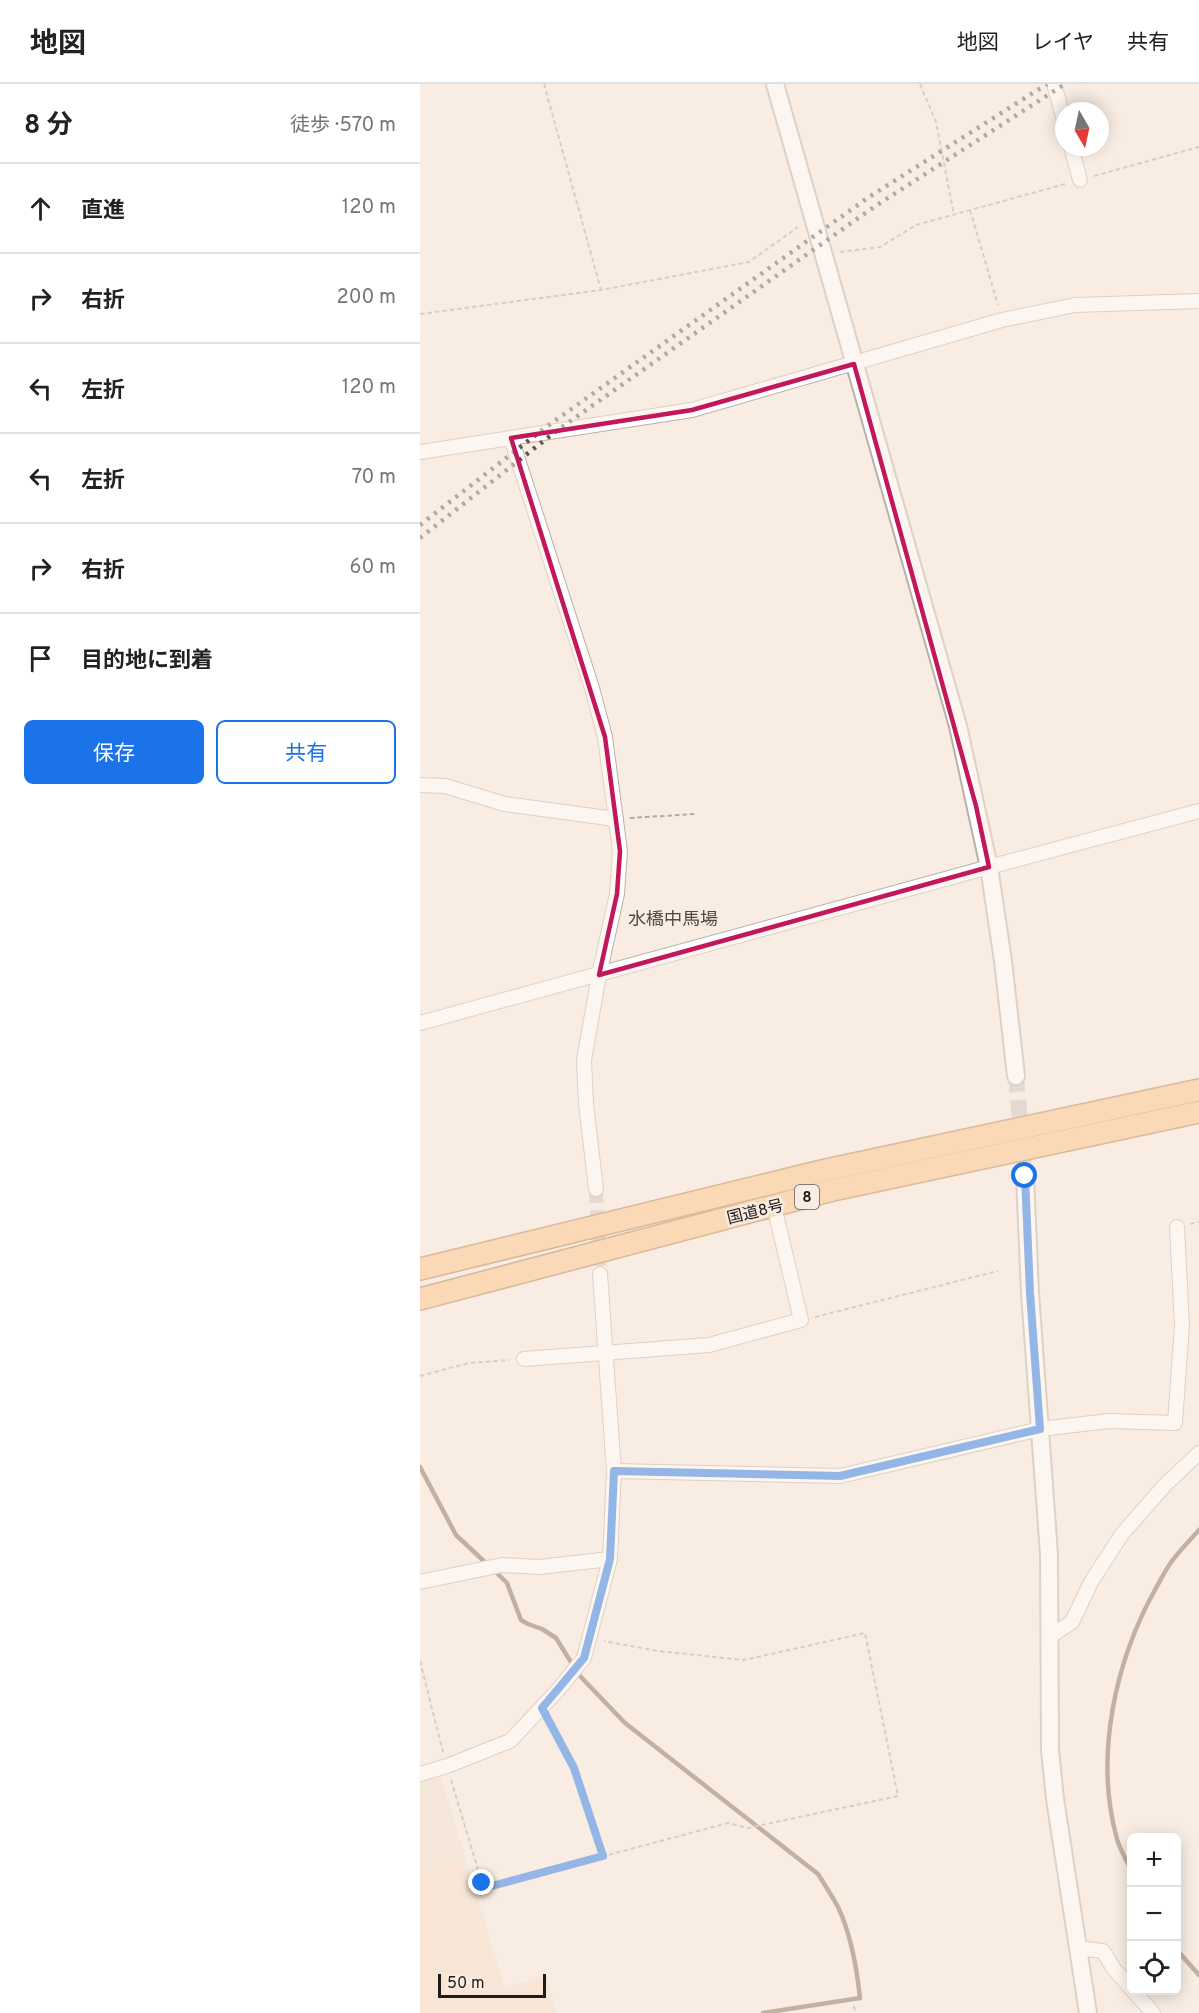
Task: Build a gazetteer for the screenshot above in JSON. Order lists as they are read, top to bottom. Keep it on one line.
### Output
{"streets":{"highway":["8","国道8号"]},"districts":["水橋中馬場"],"scale_bar":"50 m","north":"bottom","page":{"header":"地図","nav":["地図","レイヤ","共有"],"heading":["8 分","徒歩 · 570 m"],"list":[["直進","120 m"],["右折","200 m"],["左折","120 m"],["左折","70 m"],["右折","60 m"],"目的地に到着"],"buttons":["保存","共有"],"map_buttons":["+","−"],"scale":"50 m"}}
